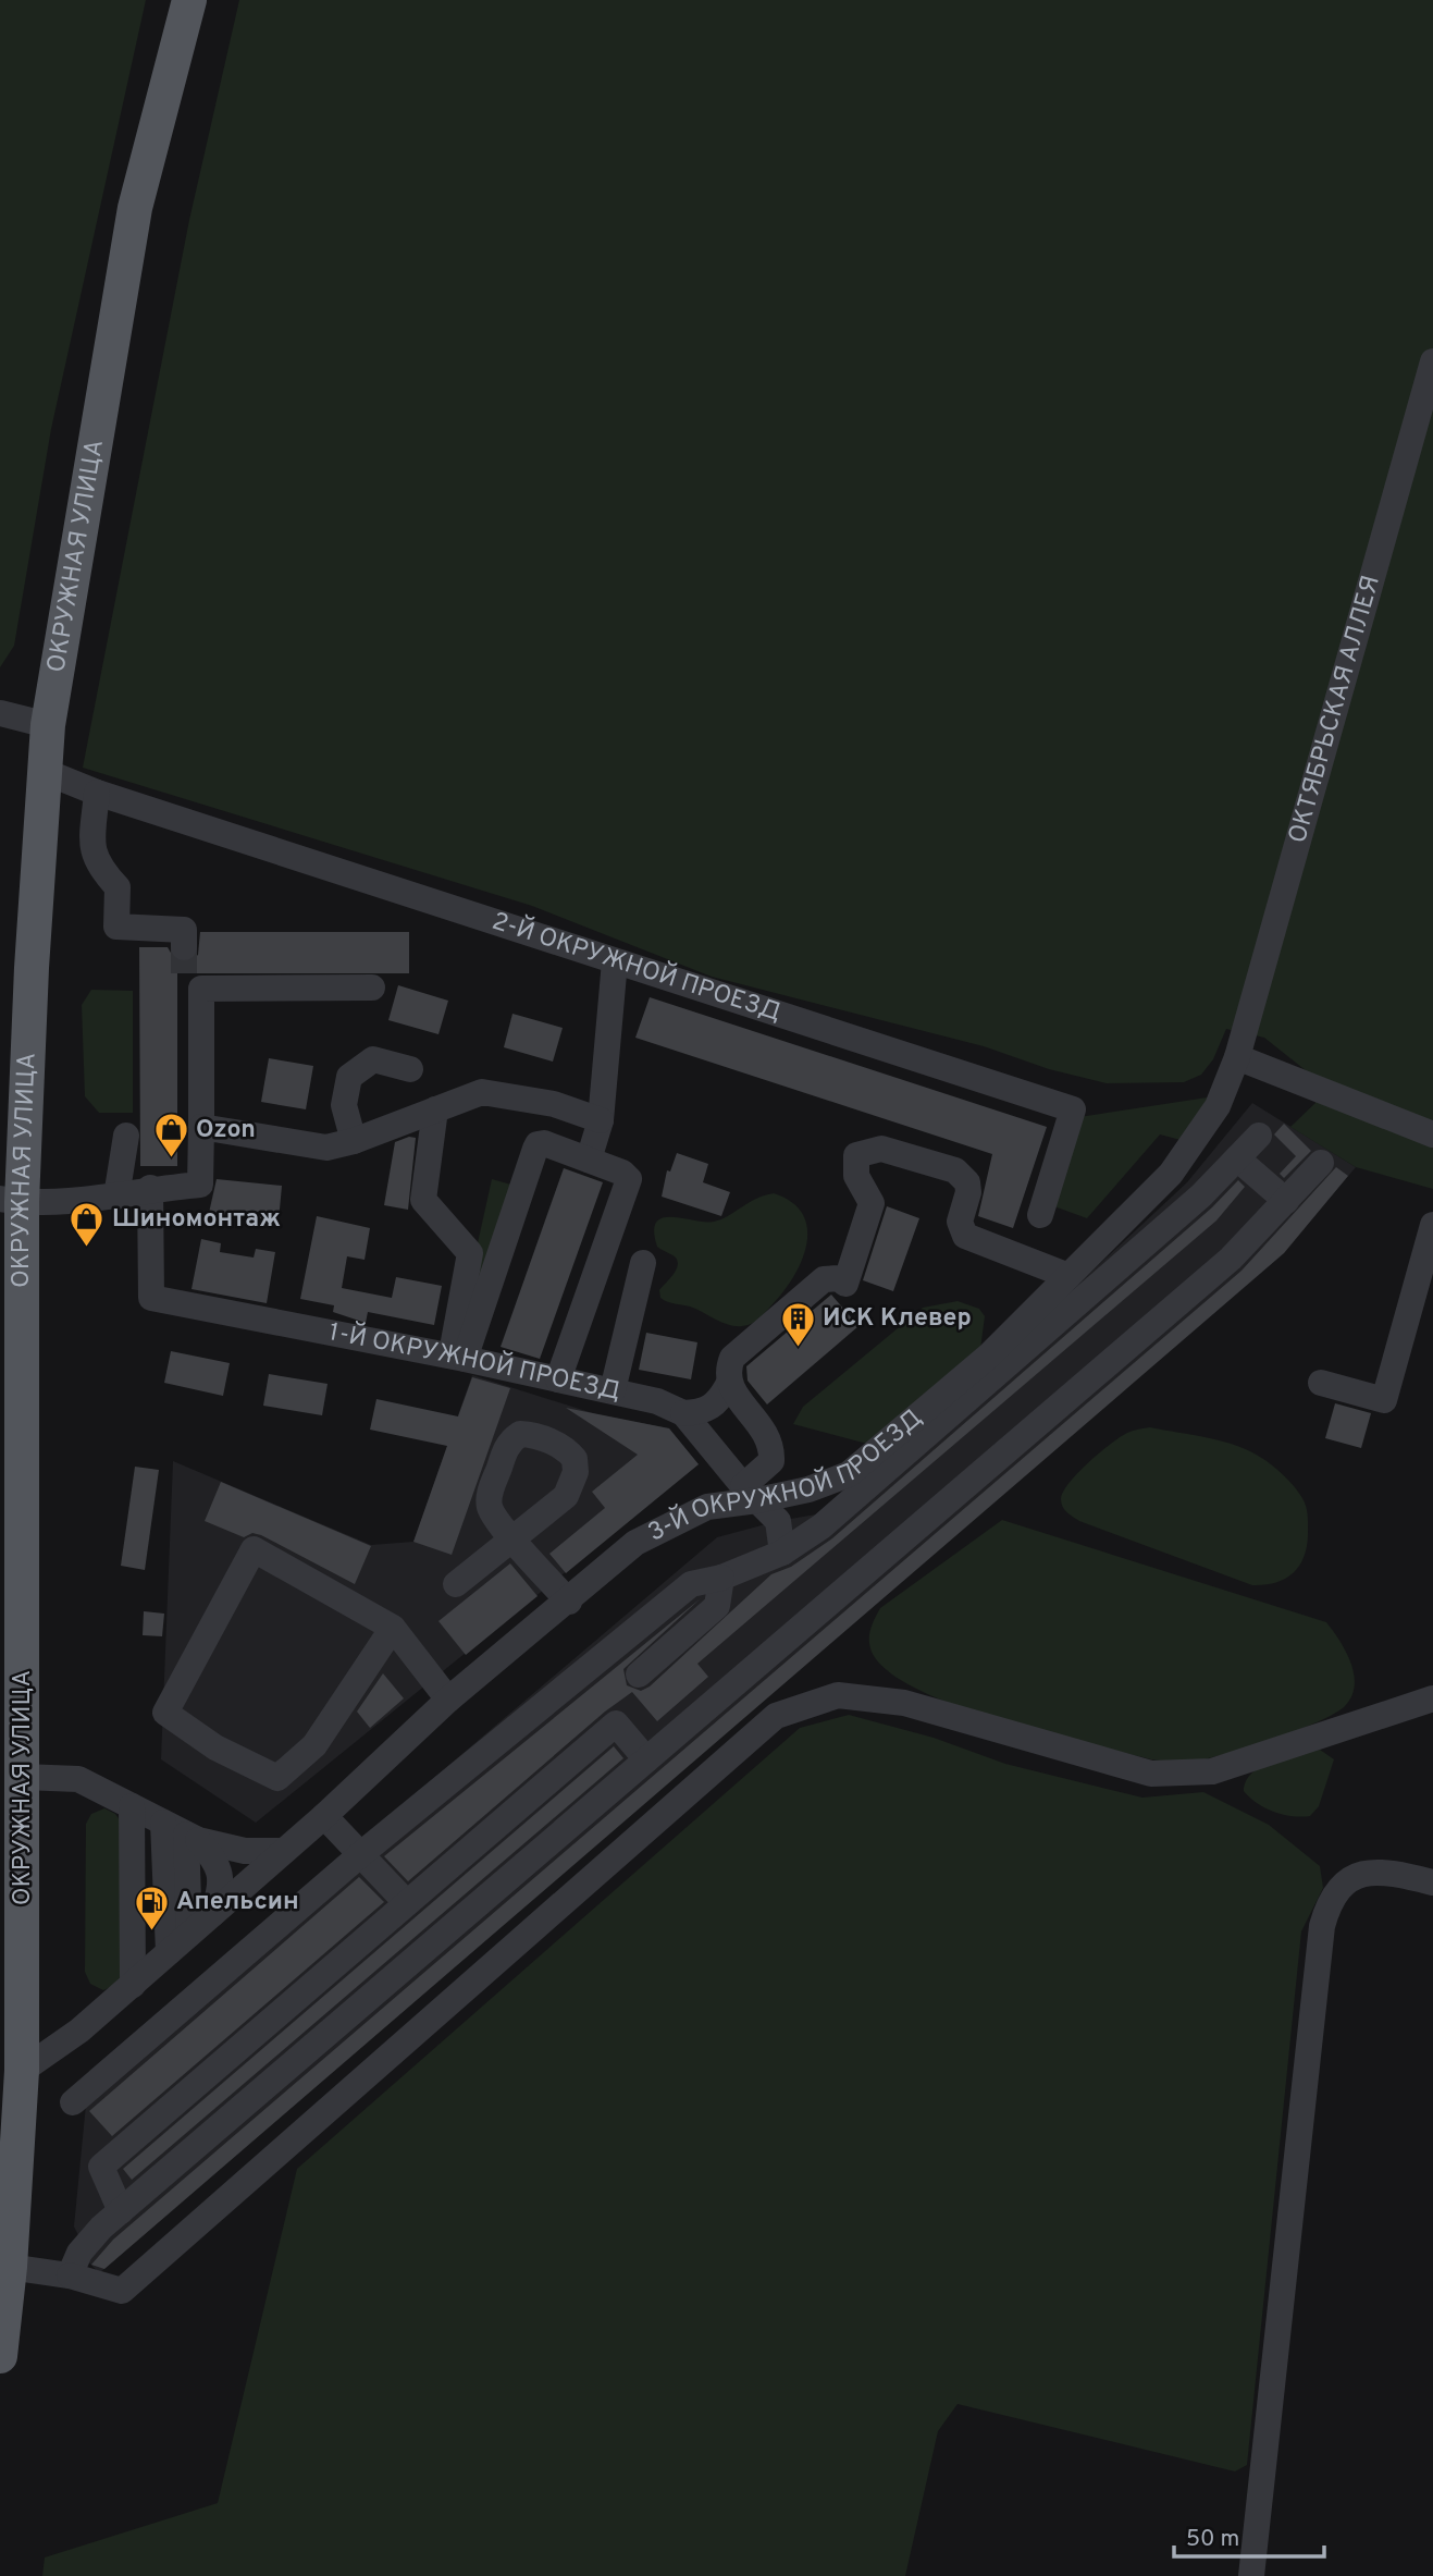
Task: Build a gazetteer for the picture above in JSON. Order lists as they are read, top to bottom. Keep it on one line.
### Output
{"streets":{"main road":["ОКРУЖНАЯ УЛИЦА"],"street":["ОКТЯБРЬСКАЯ АЛЛЕЯ","2-Й ОКРУЖНОЙ ПРОЕЗД","1-Й ОКРУЖНОЙ ПРОЕЗД","3-Й ОКРУЖНОЙ ПРОЕЗД"]},"crossings":[["ОКРУЖНАЯ УЛИЦА","2-Й ОКРУЖНОЙ ПРОЕЗД"],["ОКРУЖНАЯ УЛИЦА","3-Й ОКРУЖНОЙ ПРОЕЗД"],["ОКТЯБРЬСКАЯ АЛЛЕЯ","3-Й ОКРУЖНОЙ ПРОЕЗД"],["1-Й ОКРУЖНОЙ ПРОЕЗД","3-Й ОКРУЖНОЙ ПРОЕЗД"]],"places":{"shop":["Ozon","Шиномонтаж"],"building":["ИСК Клевер"],"fuel station":["Апельсин"]},"scale_bar":"50 m"}
